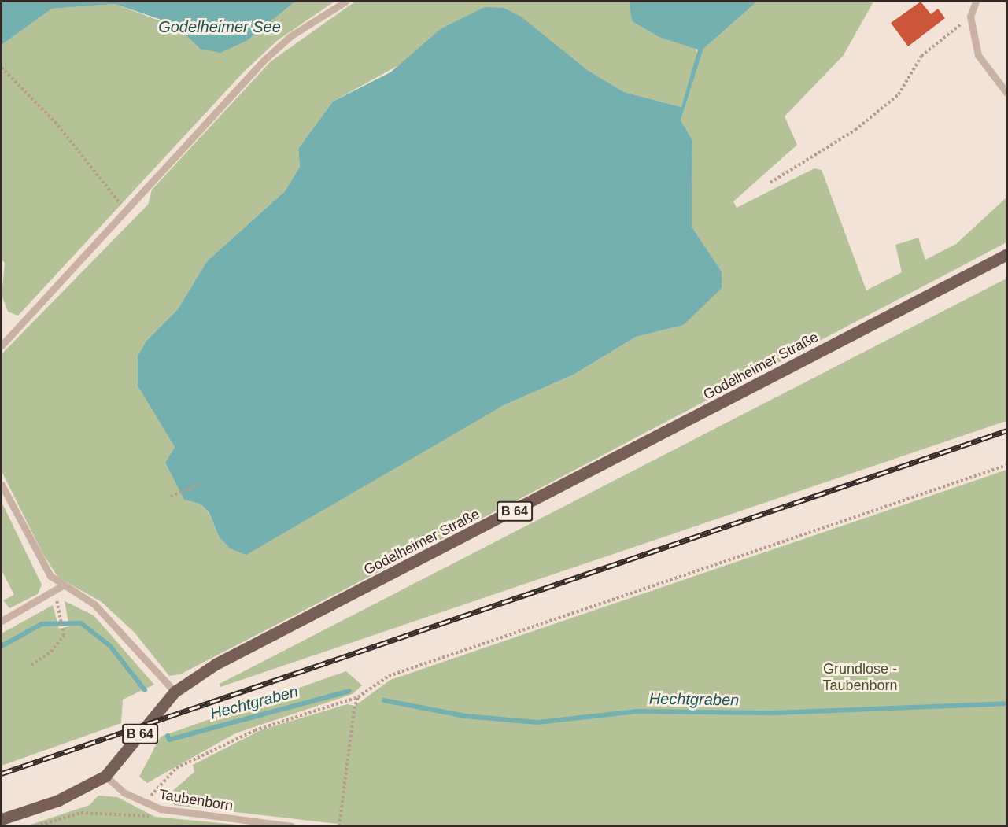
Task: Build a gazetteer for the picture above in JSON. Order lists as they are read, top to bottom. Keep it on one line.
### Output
{"streets":{"main road":["Godelheimer Straße","B 64"],"lane":["Taubenborn"]},"crossings":[["Godelheimer Straße","Taubenborn"]],"water":["Godelheimer See","Hechtgraben"],"parks":["Grundlose - Taubenborn"]}
